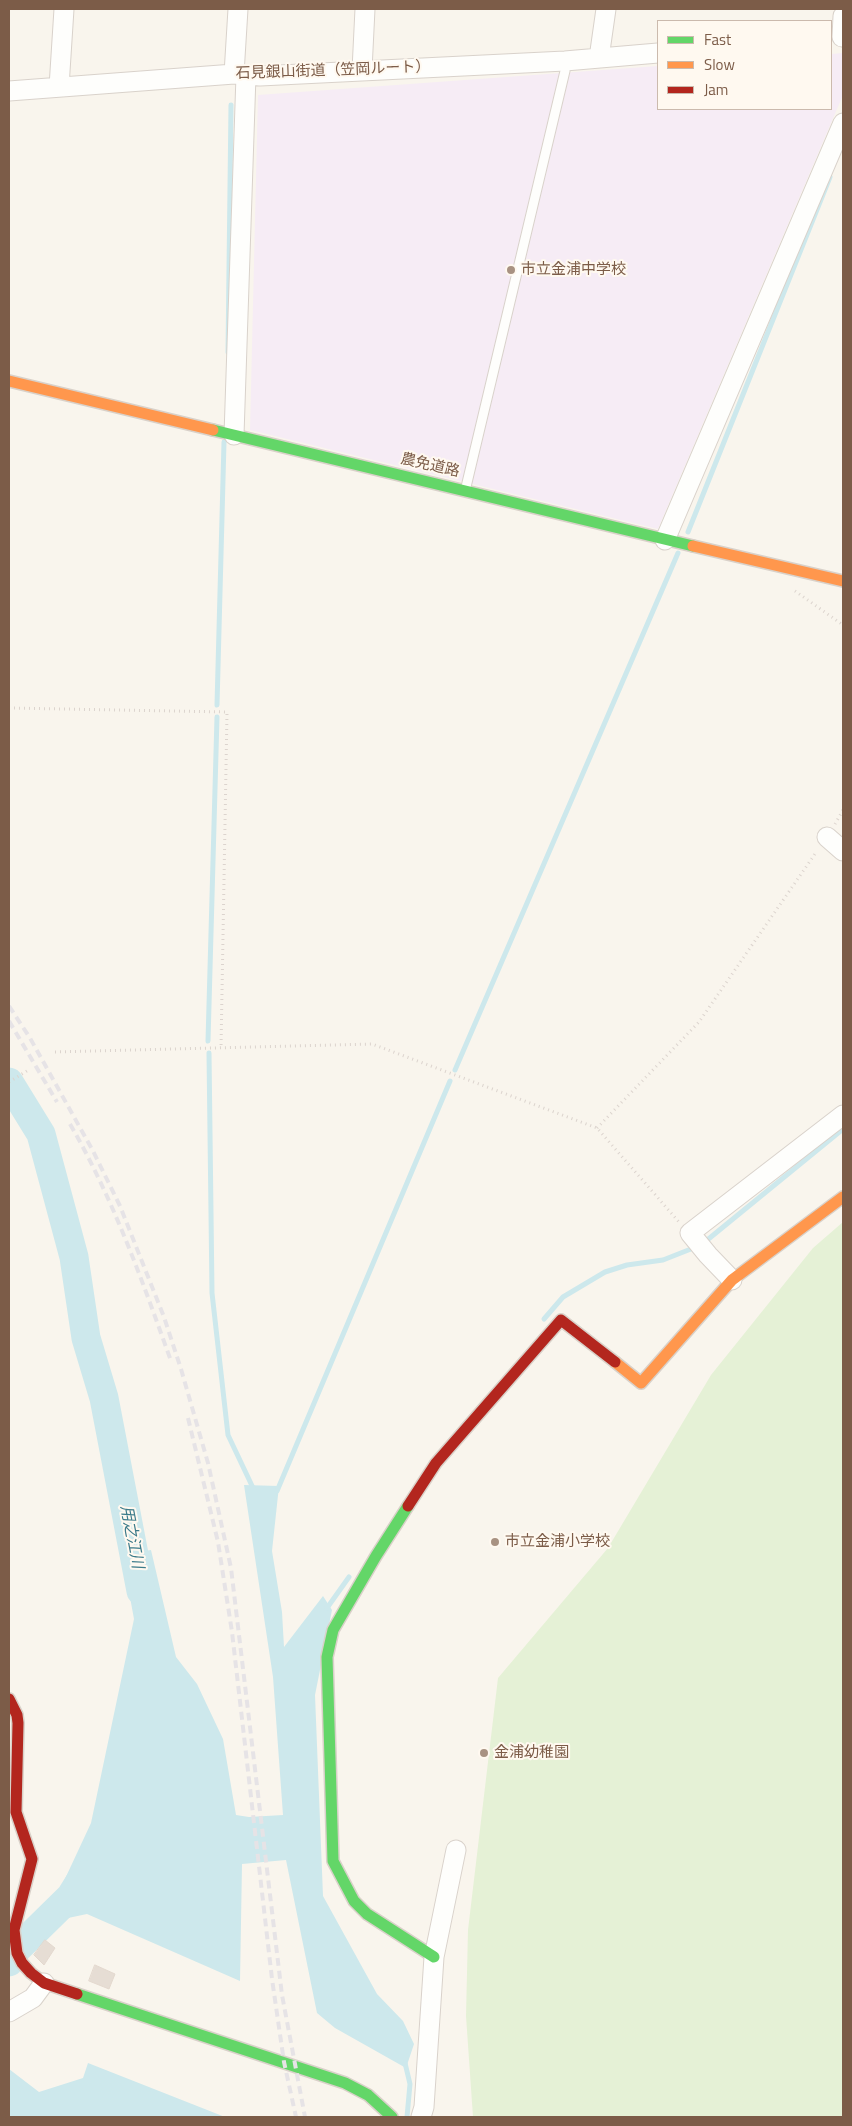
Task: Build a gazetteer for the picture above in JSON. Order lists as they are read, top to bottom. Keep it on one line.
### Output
{"streets":{"street":["石見銀山街道（笠岡ルート）","農免道路"]},"water":["用之江川"],"places":["市立金浦中学校","市立金浦小学校","金浦幼稚園"],"legend":["Fast","Slow","Jam"]}
